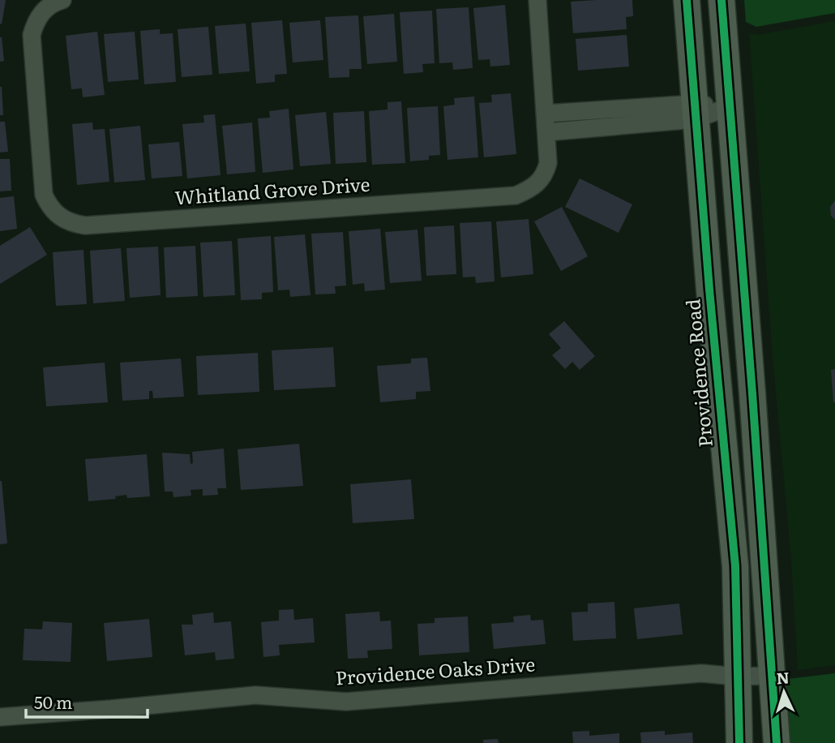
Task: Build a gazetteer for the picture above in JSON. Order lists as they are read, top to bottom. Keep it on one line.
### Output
{"streets":{"main road":["Providence Road"],"street":["Whitland Grove Drive","Providence Oaks Drive"]},"crossings":[["Providence Road","Providence Oaks Drive"]],"scale_bar":"50 m","north":"top"}
